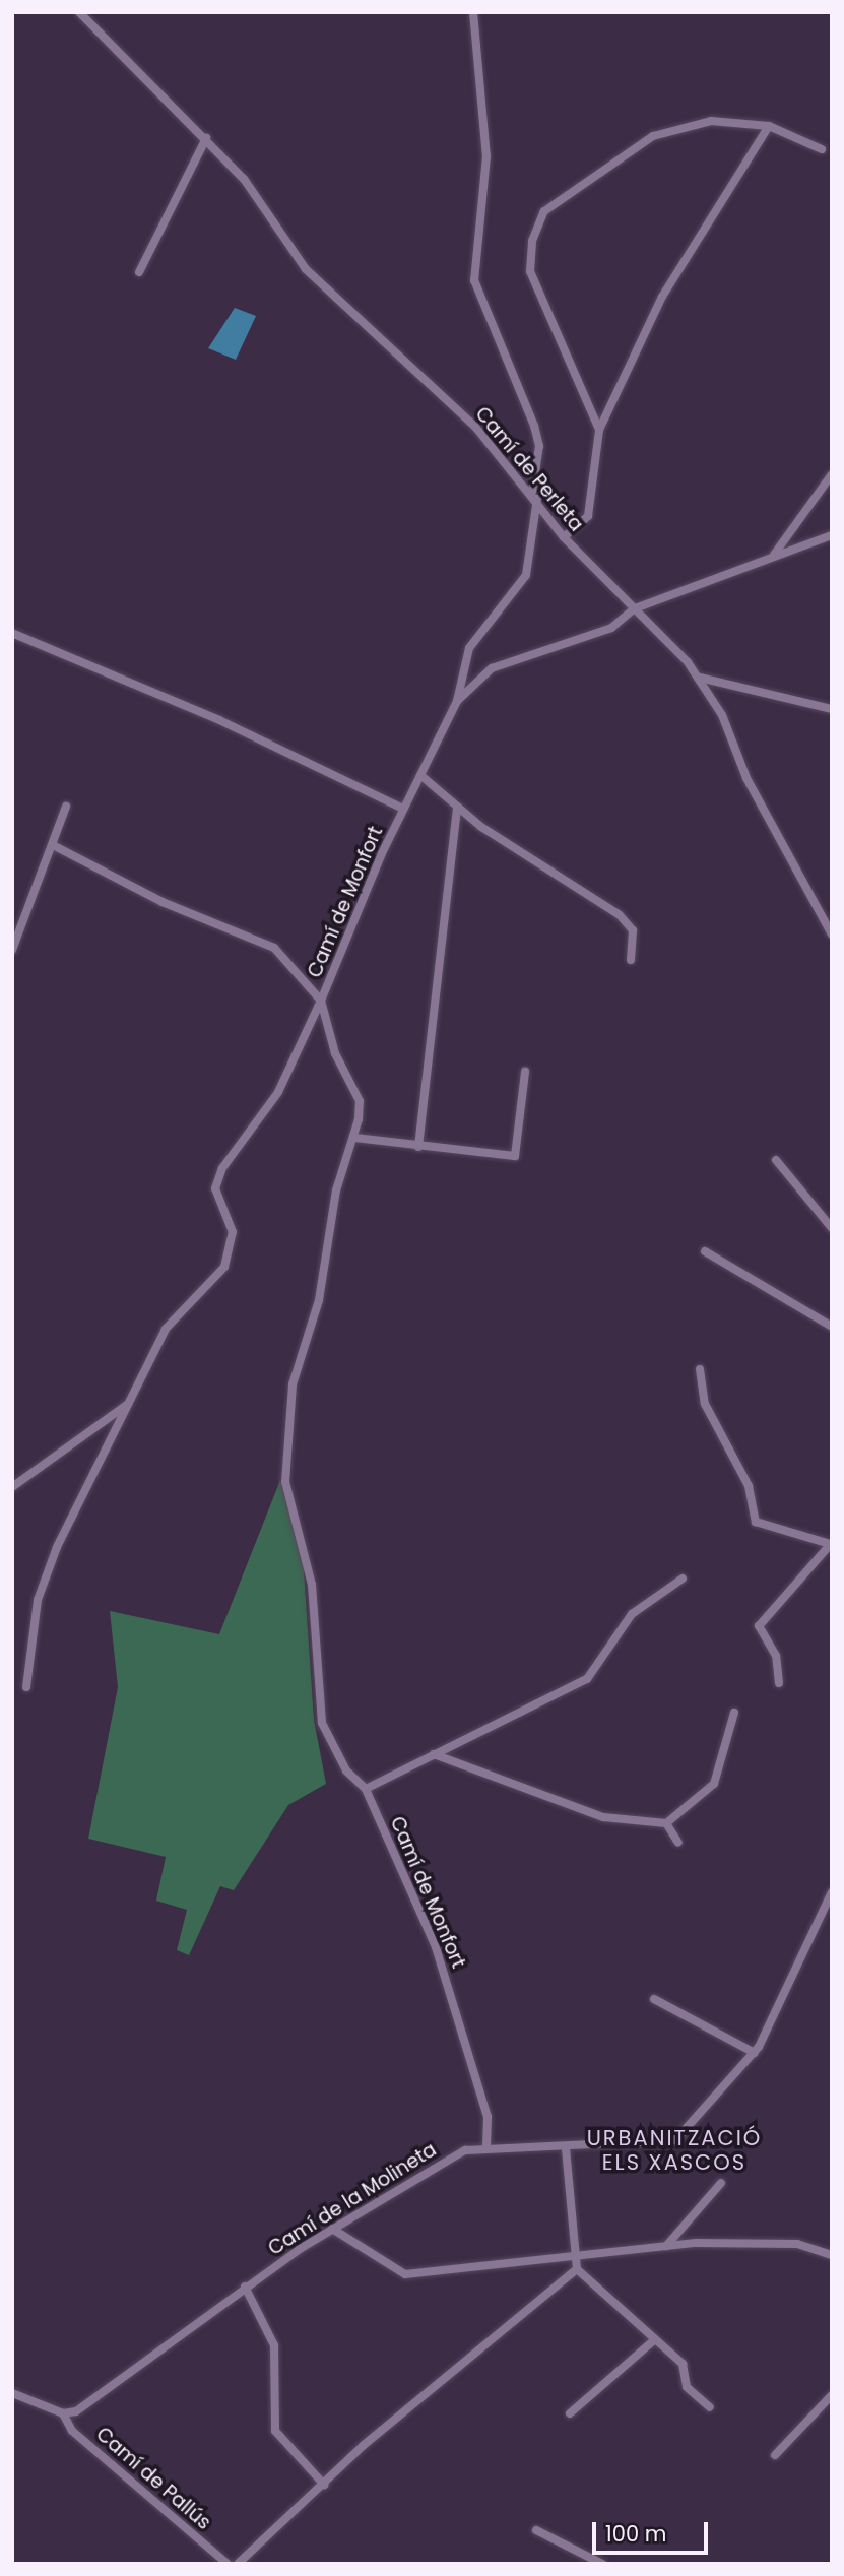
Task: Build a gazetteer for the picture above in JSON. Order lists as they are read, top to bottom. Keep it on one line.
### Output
{"streets":{"street":["Camí de Perleta","Camí de Monfort","Camí de la Molineta","Camí de Pallús"]},"crossings":[["Camí de Perleta","Camí de Monfort"],["Camí de Monfort","Camí de la Molineta"],["Camí de la Molineta","Camí de Pallús"]],"districts":["URBANITZACIÓ ELS XASCOS"],"scale_bar":"100 m"}
